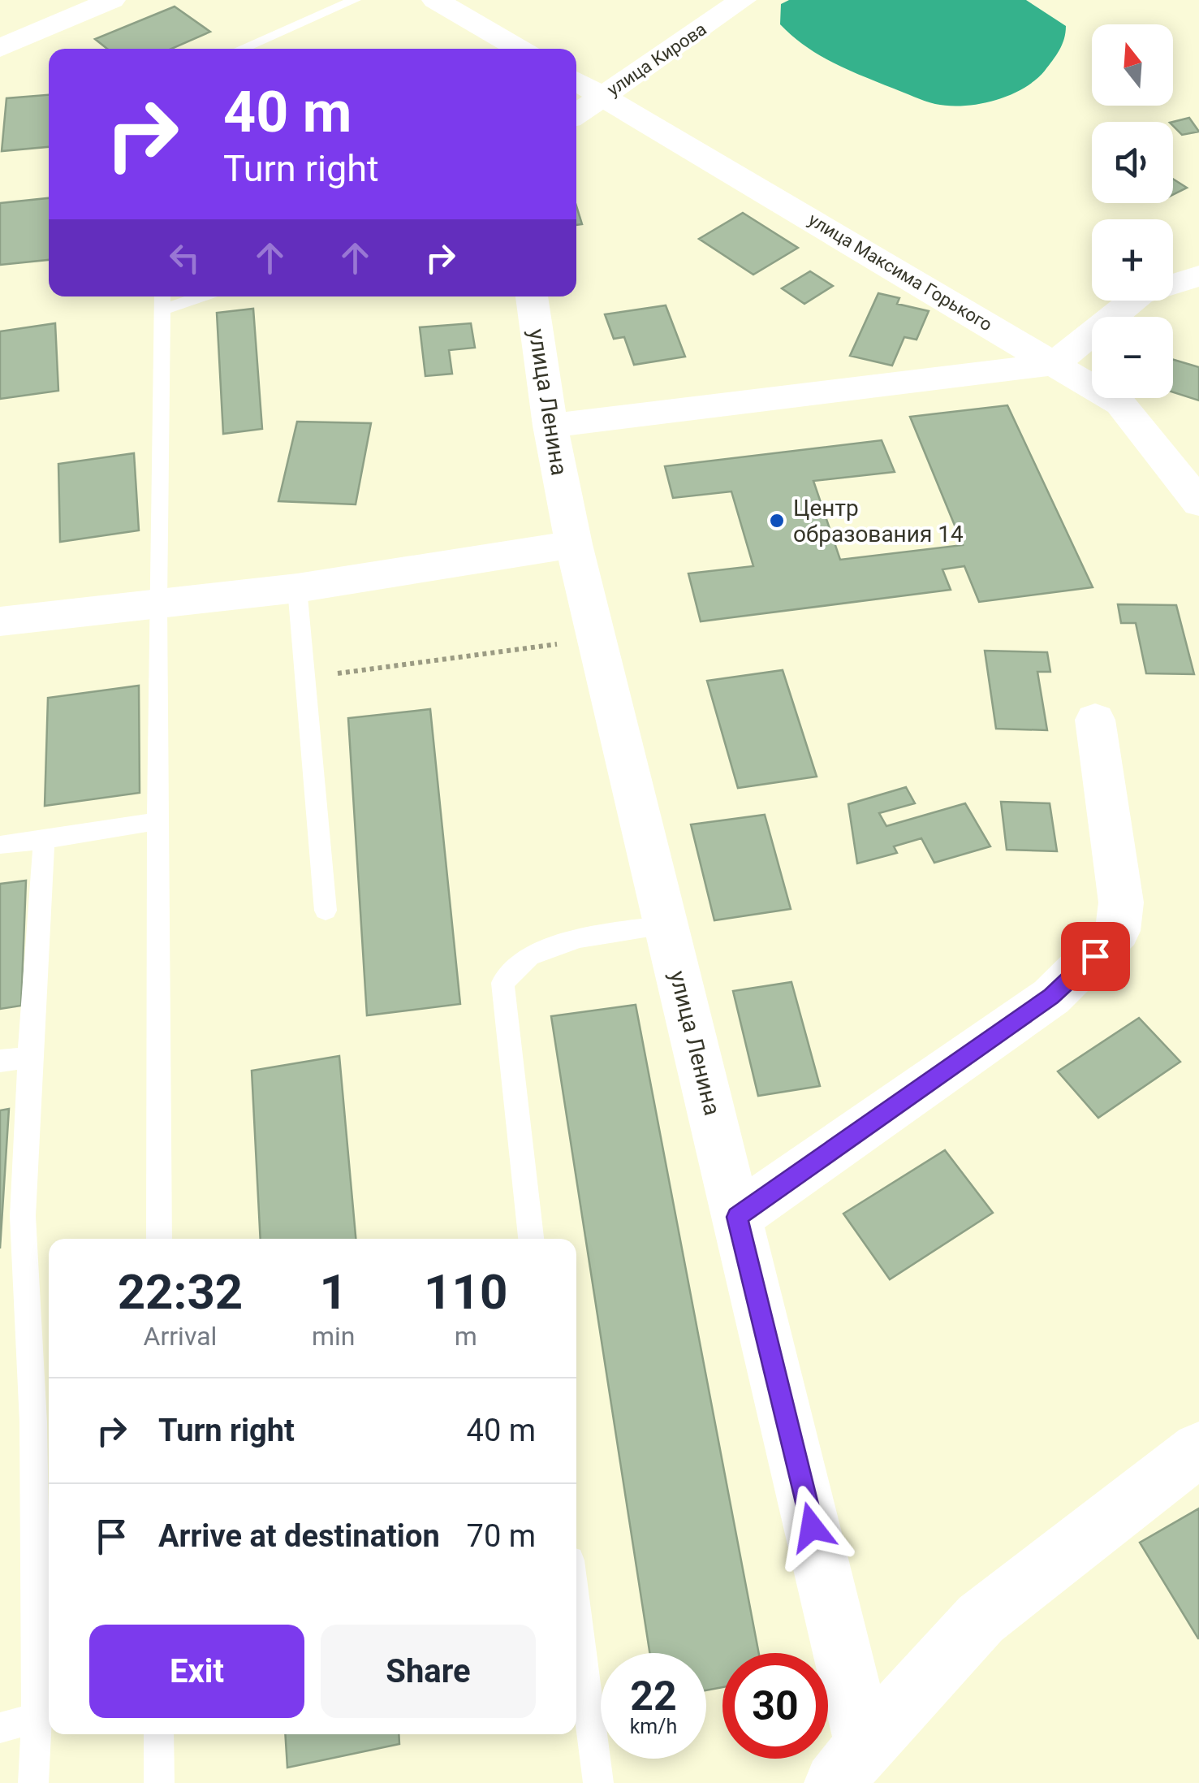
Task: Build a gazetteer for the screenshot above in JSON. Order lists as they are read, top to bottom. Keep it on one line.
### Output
{"streets":{"street":["улица Кирова","улица Максима Горького","улица Ленина"]},"crossings":[["улица Кирова","улица Максима Горького"]],"places":["Центр образования 14"],"north":"top","page":{"map_buttons":["+","−"],"turn":["40 m","Turn right"],"eta":["22:32","Arrival","1","min","110","m"],"list":[{"name":"Turn right","value":"40 m"},{"name":"Arrive at destination","value":"70 m"}],"buttons":["Exit","Share"],"speed":"22 km/h","limit":"30"}}
